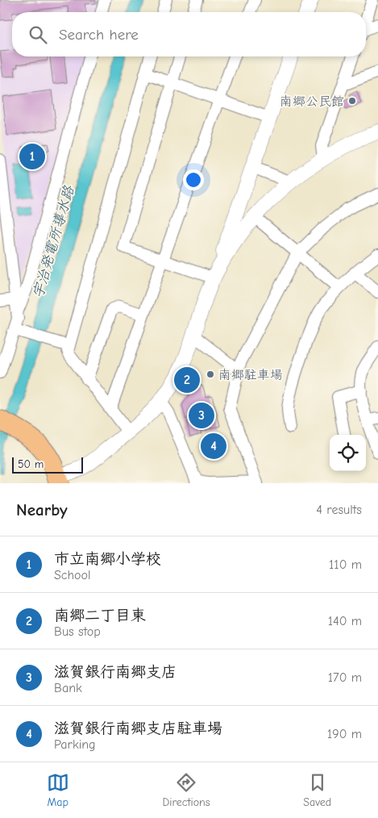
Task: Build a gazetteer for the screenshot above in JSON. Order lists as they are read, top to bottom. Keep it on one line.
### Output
{"water":["宇治発電所導水路"],"places":["南郷公民館","南郷駐車場"],"scale_bar":"50 m","page":{"search":"Search here","pins":["1","2","3","4"],"scale":"50 m","heading":["Nearby","4 results"],"list":[{"mark":"1","name":"市立南郷小学校","note":"School","value":"110 m"},{"mark":"2","name":"南郷二丁目東","note":"Bus stop","value":"140 m"},{"mark":"3","name":"滋賀銀行南郷支店","note":"Bank","value":"170 m"},{"mark":"4","name":"滋賀銀行南郷支店駐車場","note":"Parking","value":"190 m"}],"nav":["Map","Directions","Saved"]}}
